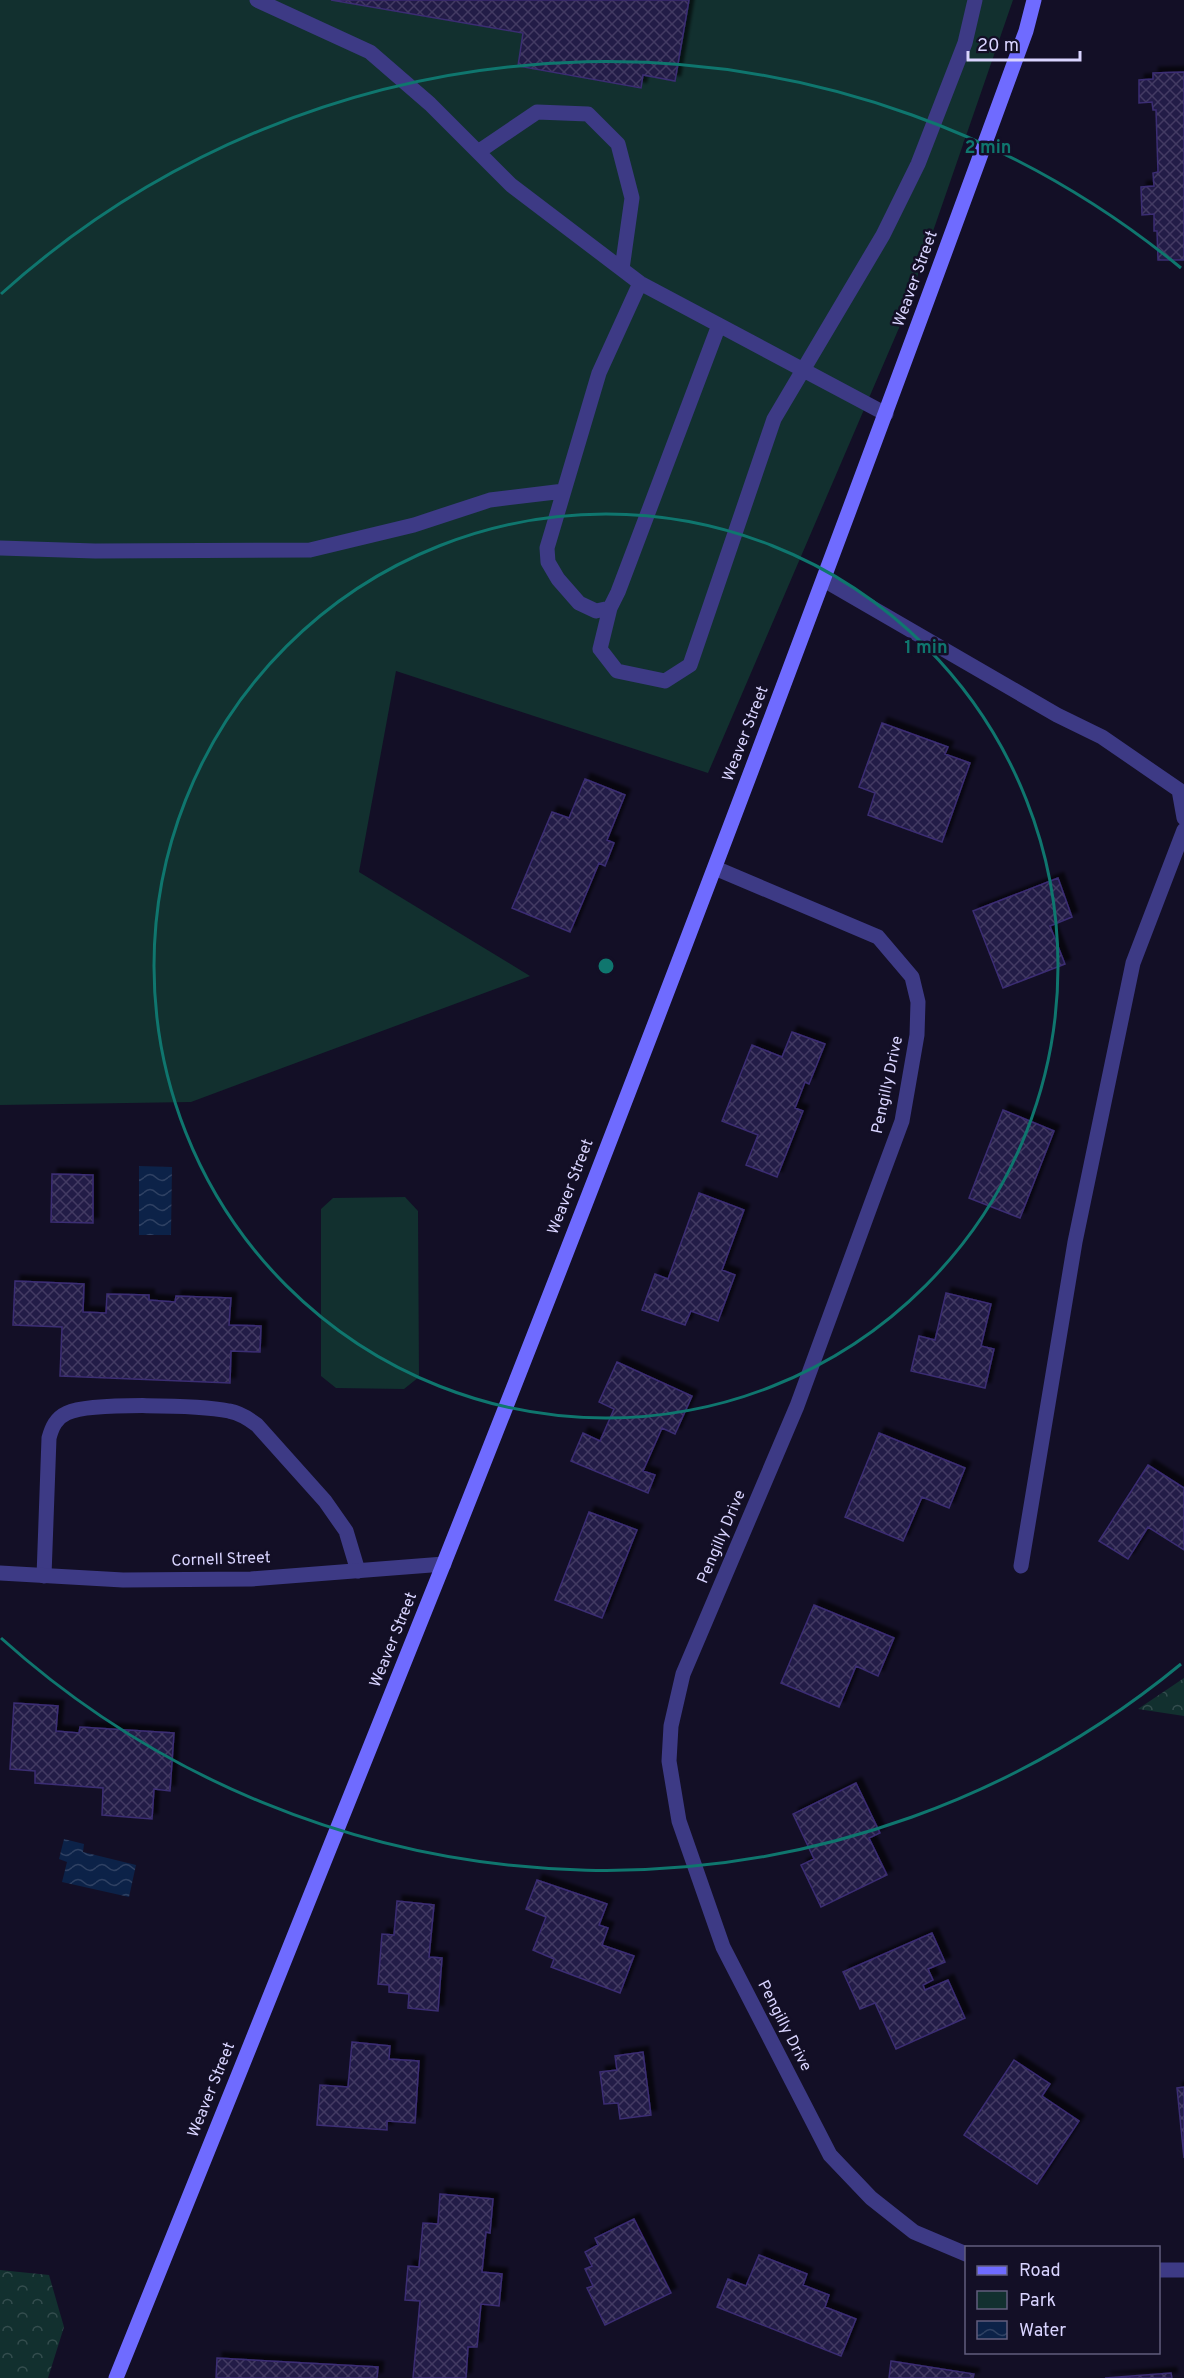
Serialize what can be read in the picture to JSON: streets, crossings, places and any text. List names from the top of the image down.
{
  "streets": {
    "main road": ["Weaver Street"],
    "street": ["Pengilly Drive", "Cornell Street"]
  },
  "crossings": [
    ["Weaver Street", "Pengilly Drive"],
    ["Weaver Street", "Cornell Street"]
  ],
  "legend": ["Road", "Park", "Water"],
  "scale_bar": "20 m",
  "rings": ["2 min", "1 min"]
}
